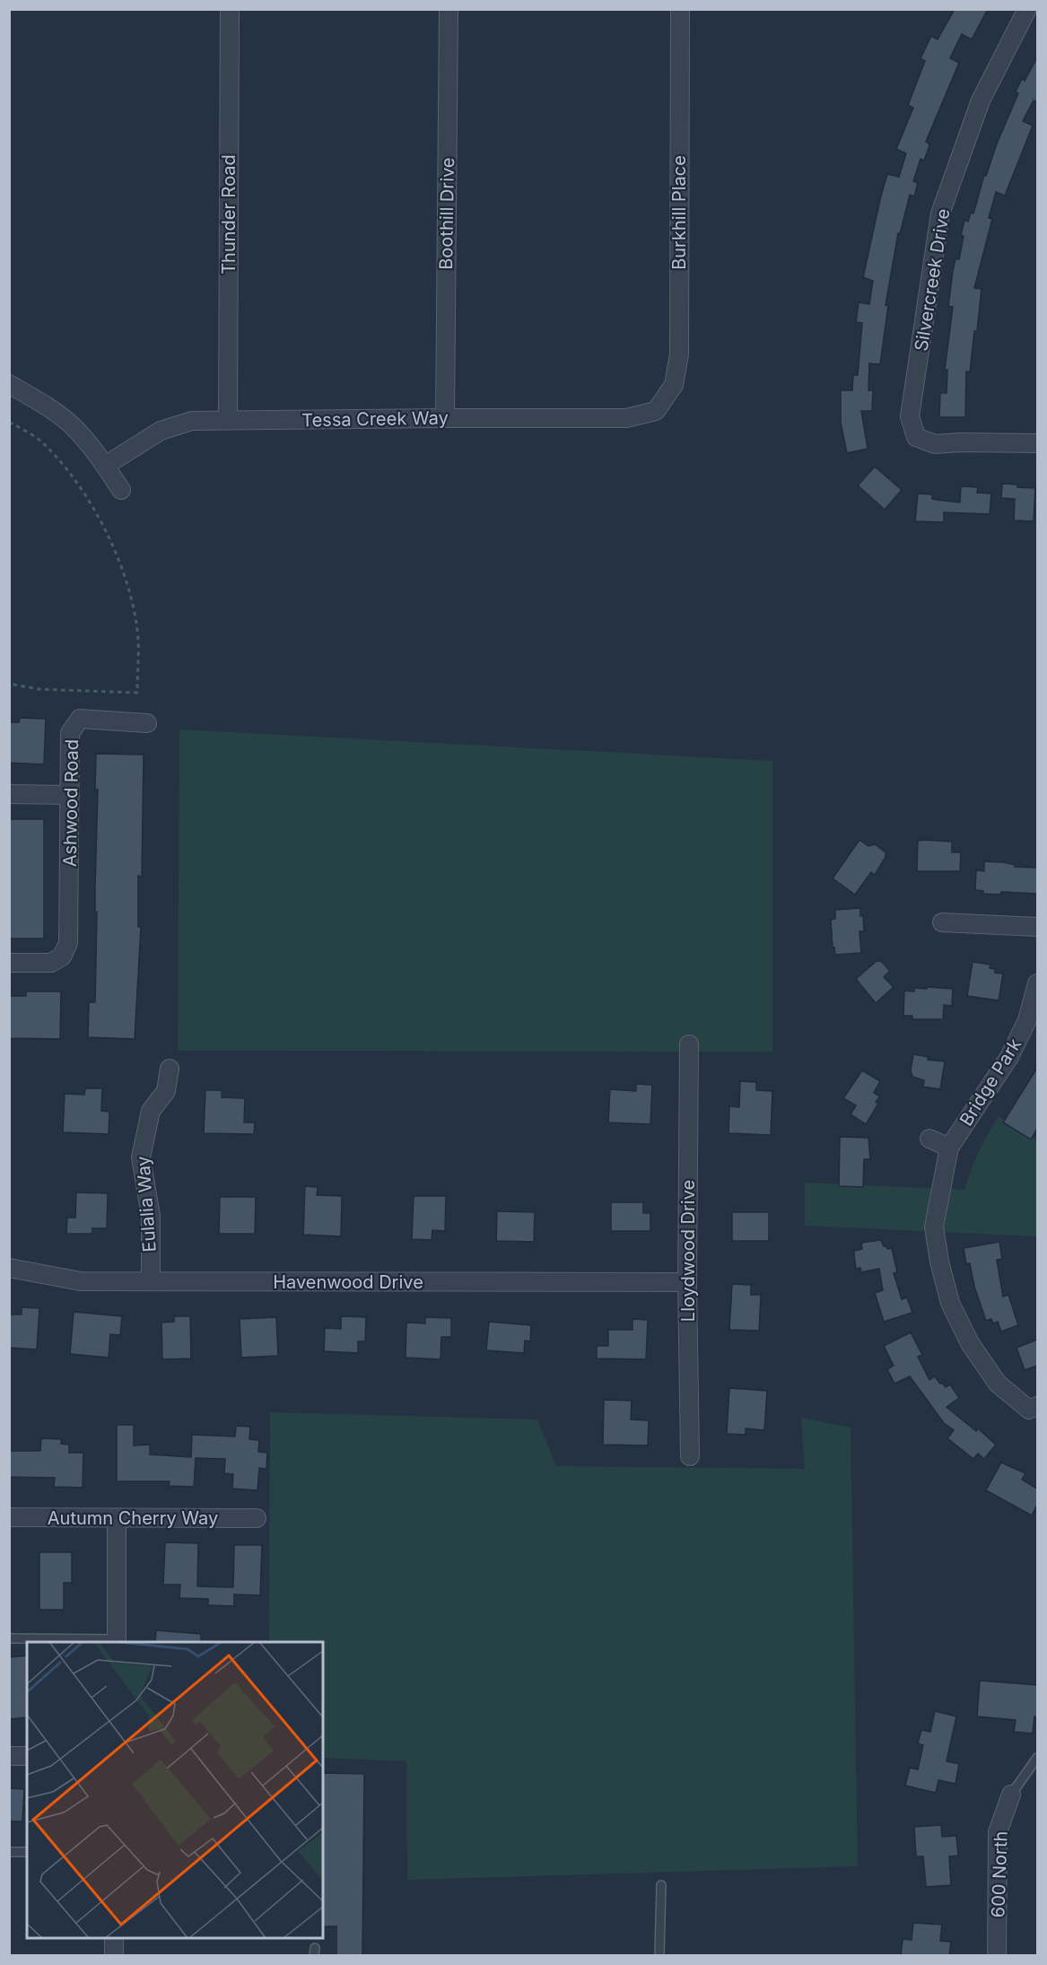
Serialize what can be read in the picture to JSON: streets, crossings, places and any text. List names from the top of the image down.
{
  "streets": {
    "street": [
      "Burkhill Place",
      "Boothill Drive",
      "Thunder Road",
      "Silvercreek Drive",
      "Tessa Creek Way",
      "Ashwood Road",
      "Bridge Park",
      "Eulalia Way",
      "Lloydwood Drive",
      "Havenwood Drive",
      "Autumn Cherry Way",
      "600 North"
    ]
  },
  "crossings": [
    ["Burkhill Place", "Tessa Creek Way"],
    ["Boothill Drive", "Tessa Creek Way"],
    ["Thunder Road", "Tessa Creek Way"],
    ["Eulalia Way", "Havenwood Drive"],
    ["Lloydwood Drive", "Havenwood Drive"]
  ]
}
